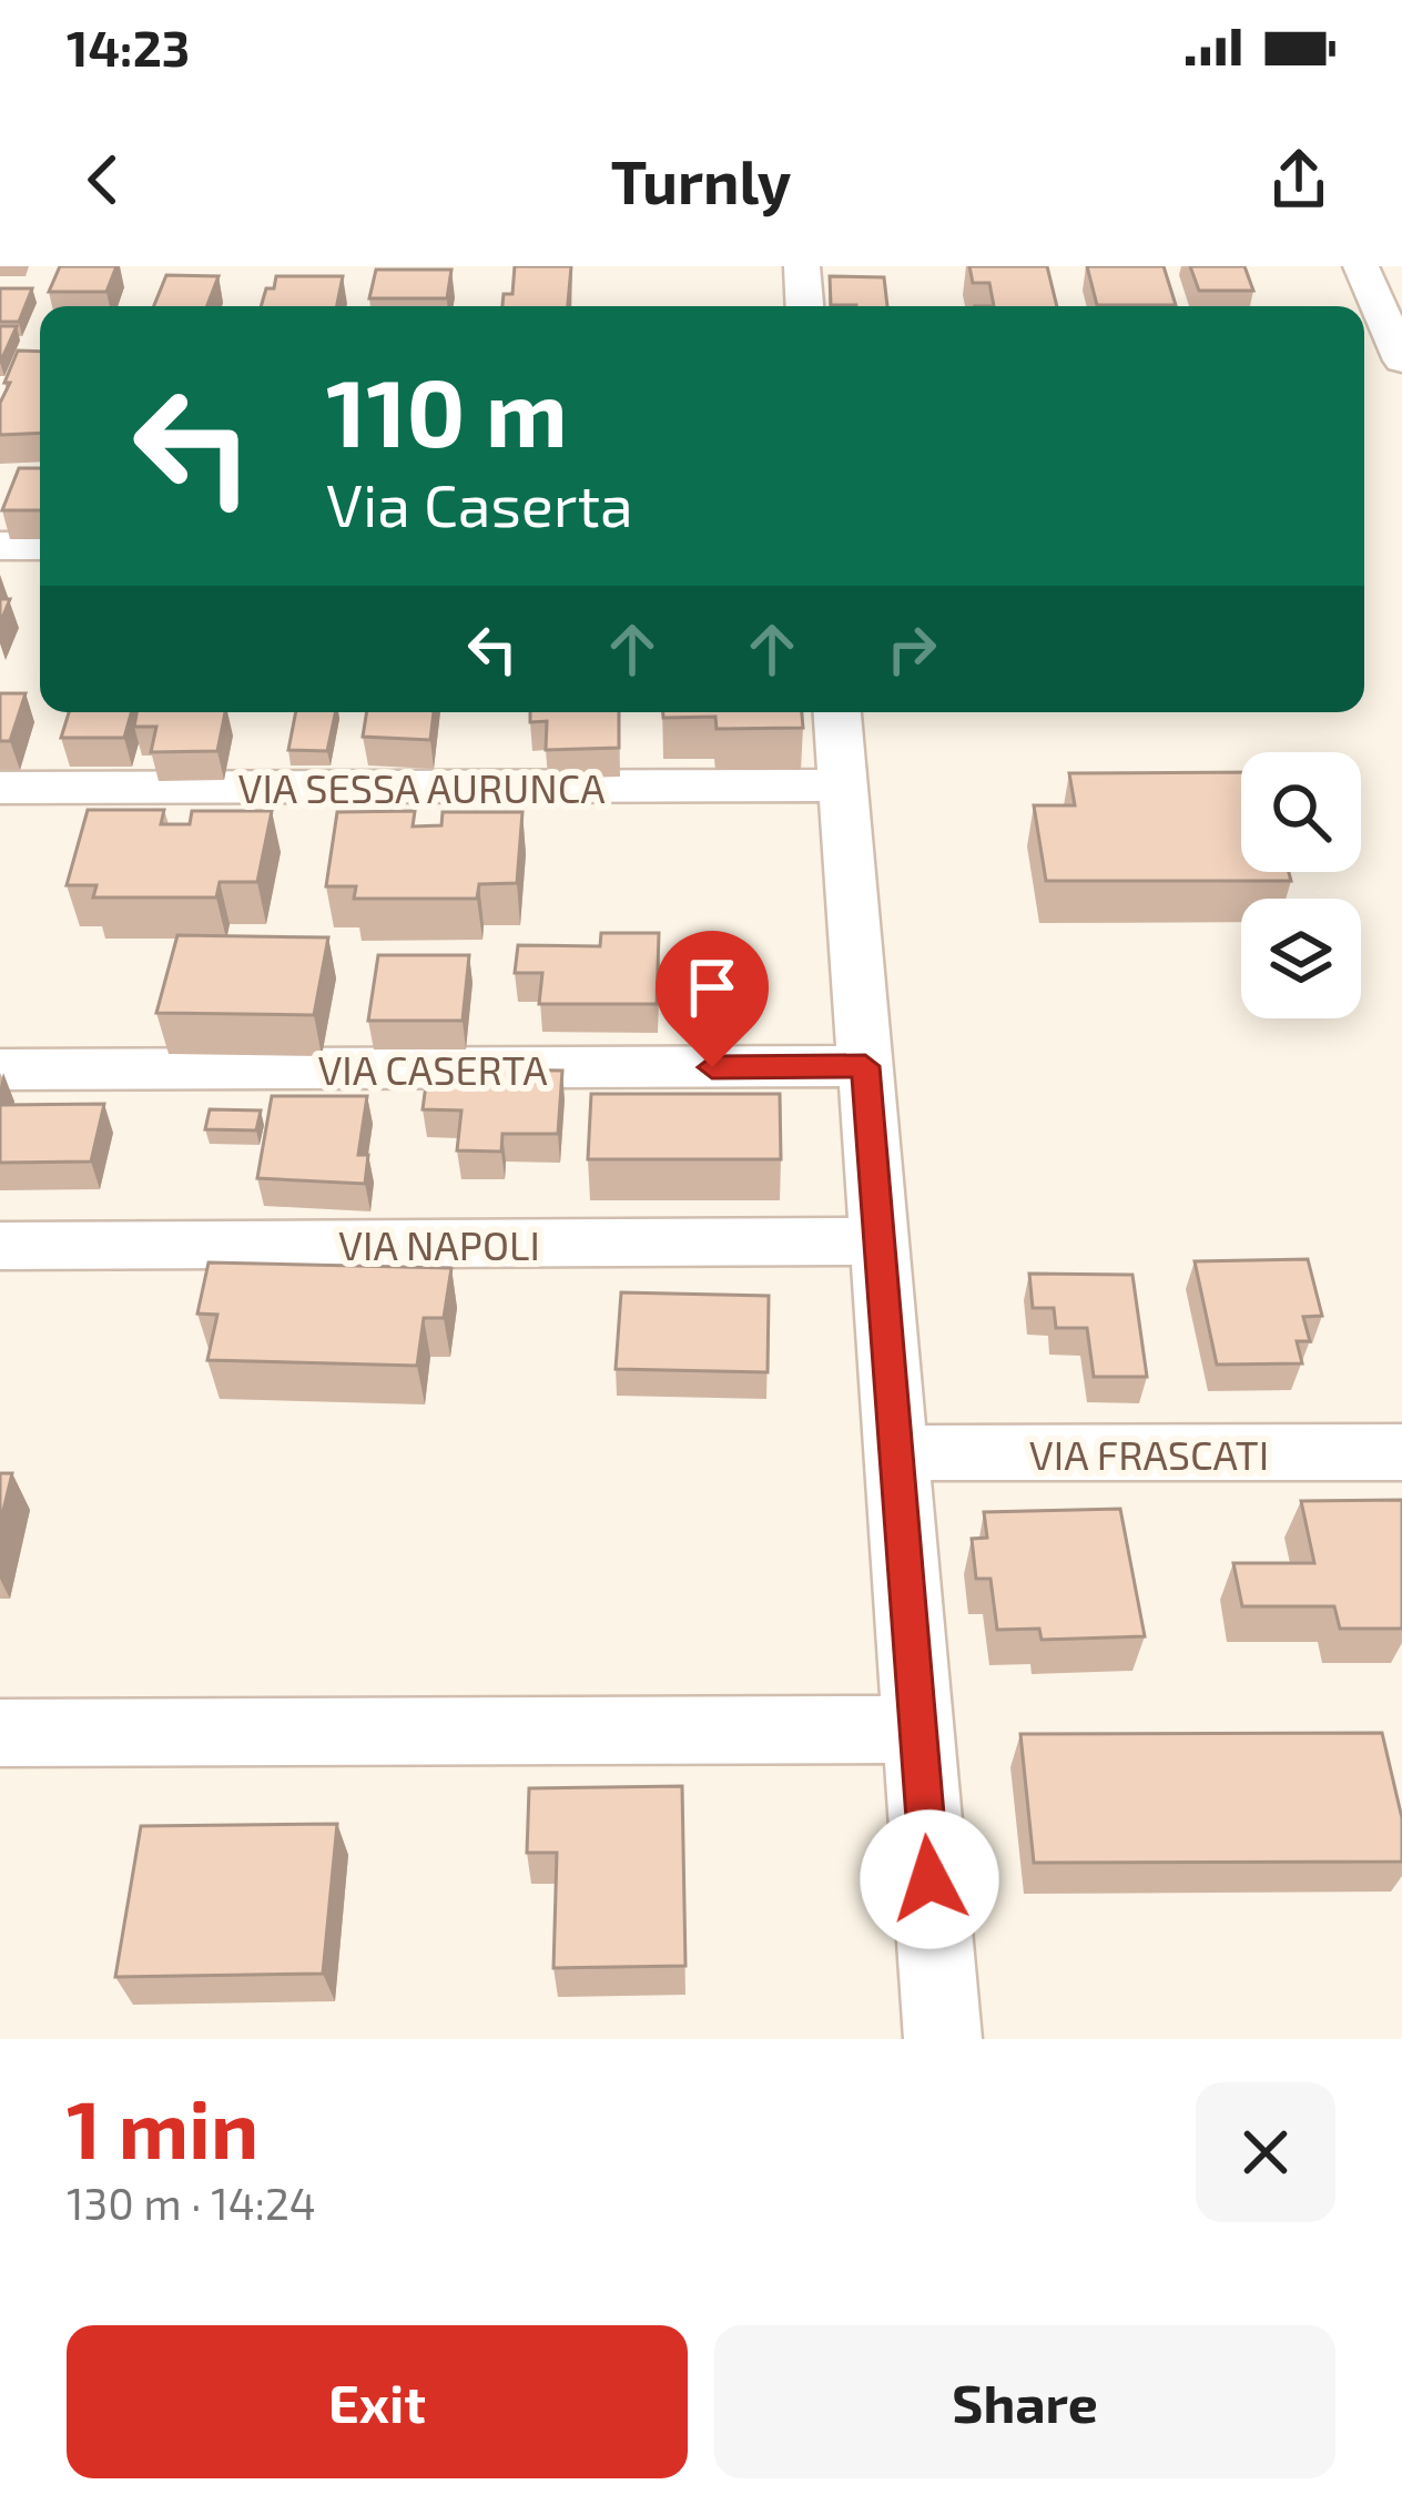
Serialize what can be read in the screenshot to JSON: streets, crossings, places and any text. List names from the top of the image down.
{
  "streets": {
    "street": [
      "VIA SESSA AURUNCA",
      "VIA CASERTA",
      "VIA NAPOLI",
      "VIA FRASCATI"
    ]
  },
  "page": {
    "status": "14:23",
    "header": "Turnly",
    "turn": ["110 m", "Via Caserta"],
    "heading": ["1 min", "130 m · 14:24"],
    "buttons": ["Exit", "Share"]
  }
}
